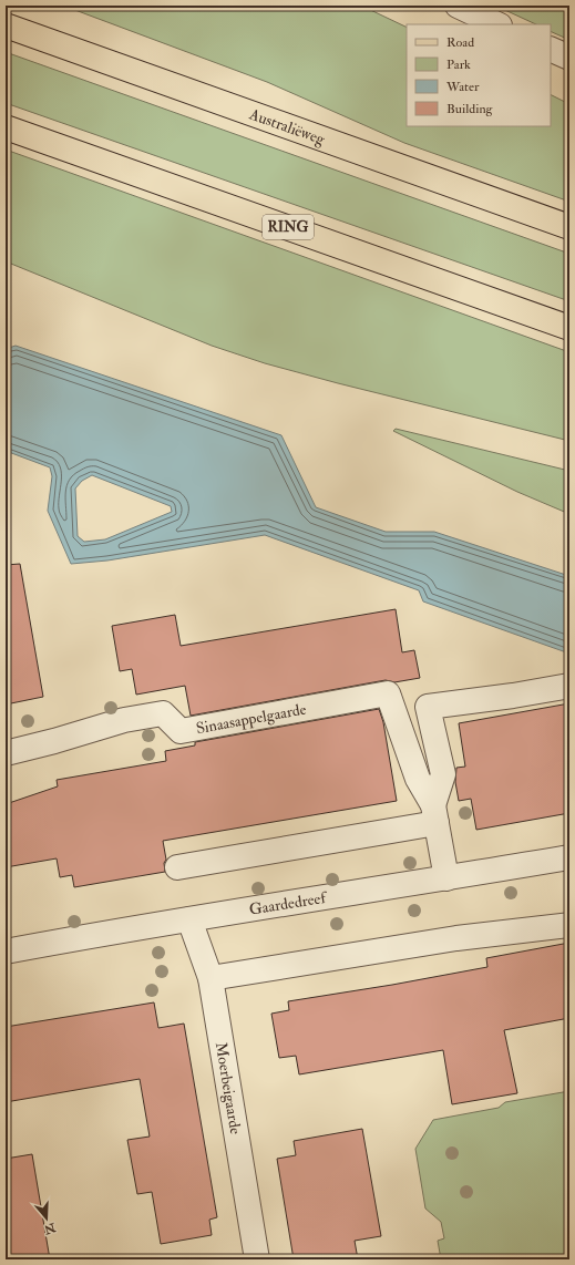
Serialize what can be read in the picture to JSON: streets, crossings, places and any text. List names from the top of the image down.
{
  "streets": {
    "main road": ["Australiëweg", "RING"],
    "street": ["Sinaasappelgaarde", "Gaardedreef", "Moerbeigaarde"]
  },
  "crossings": [
    ["Sinaasappelgaarde", "Gaardedreef"],
    ["Gaardedreef", "Moerbeigaarde"]
  ],
  "legend": [
    "Road",
    "Park",
    "Water",
    "Building"
  ],
  "north": "bottom"
}
